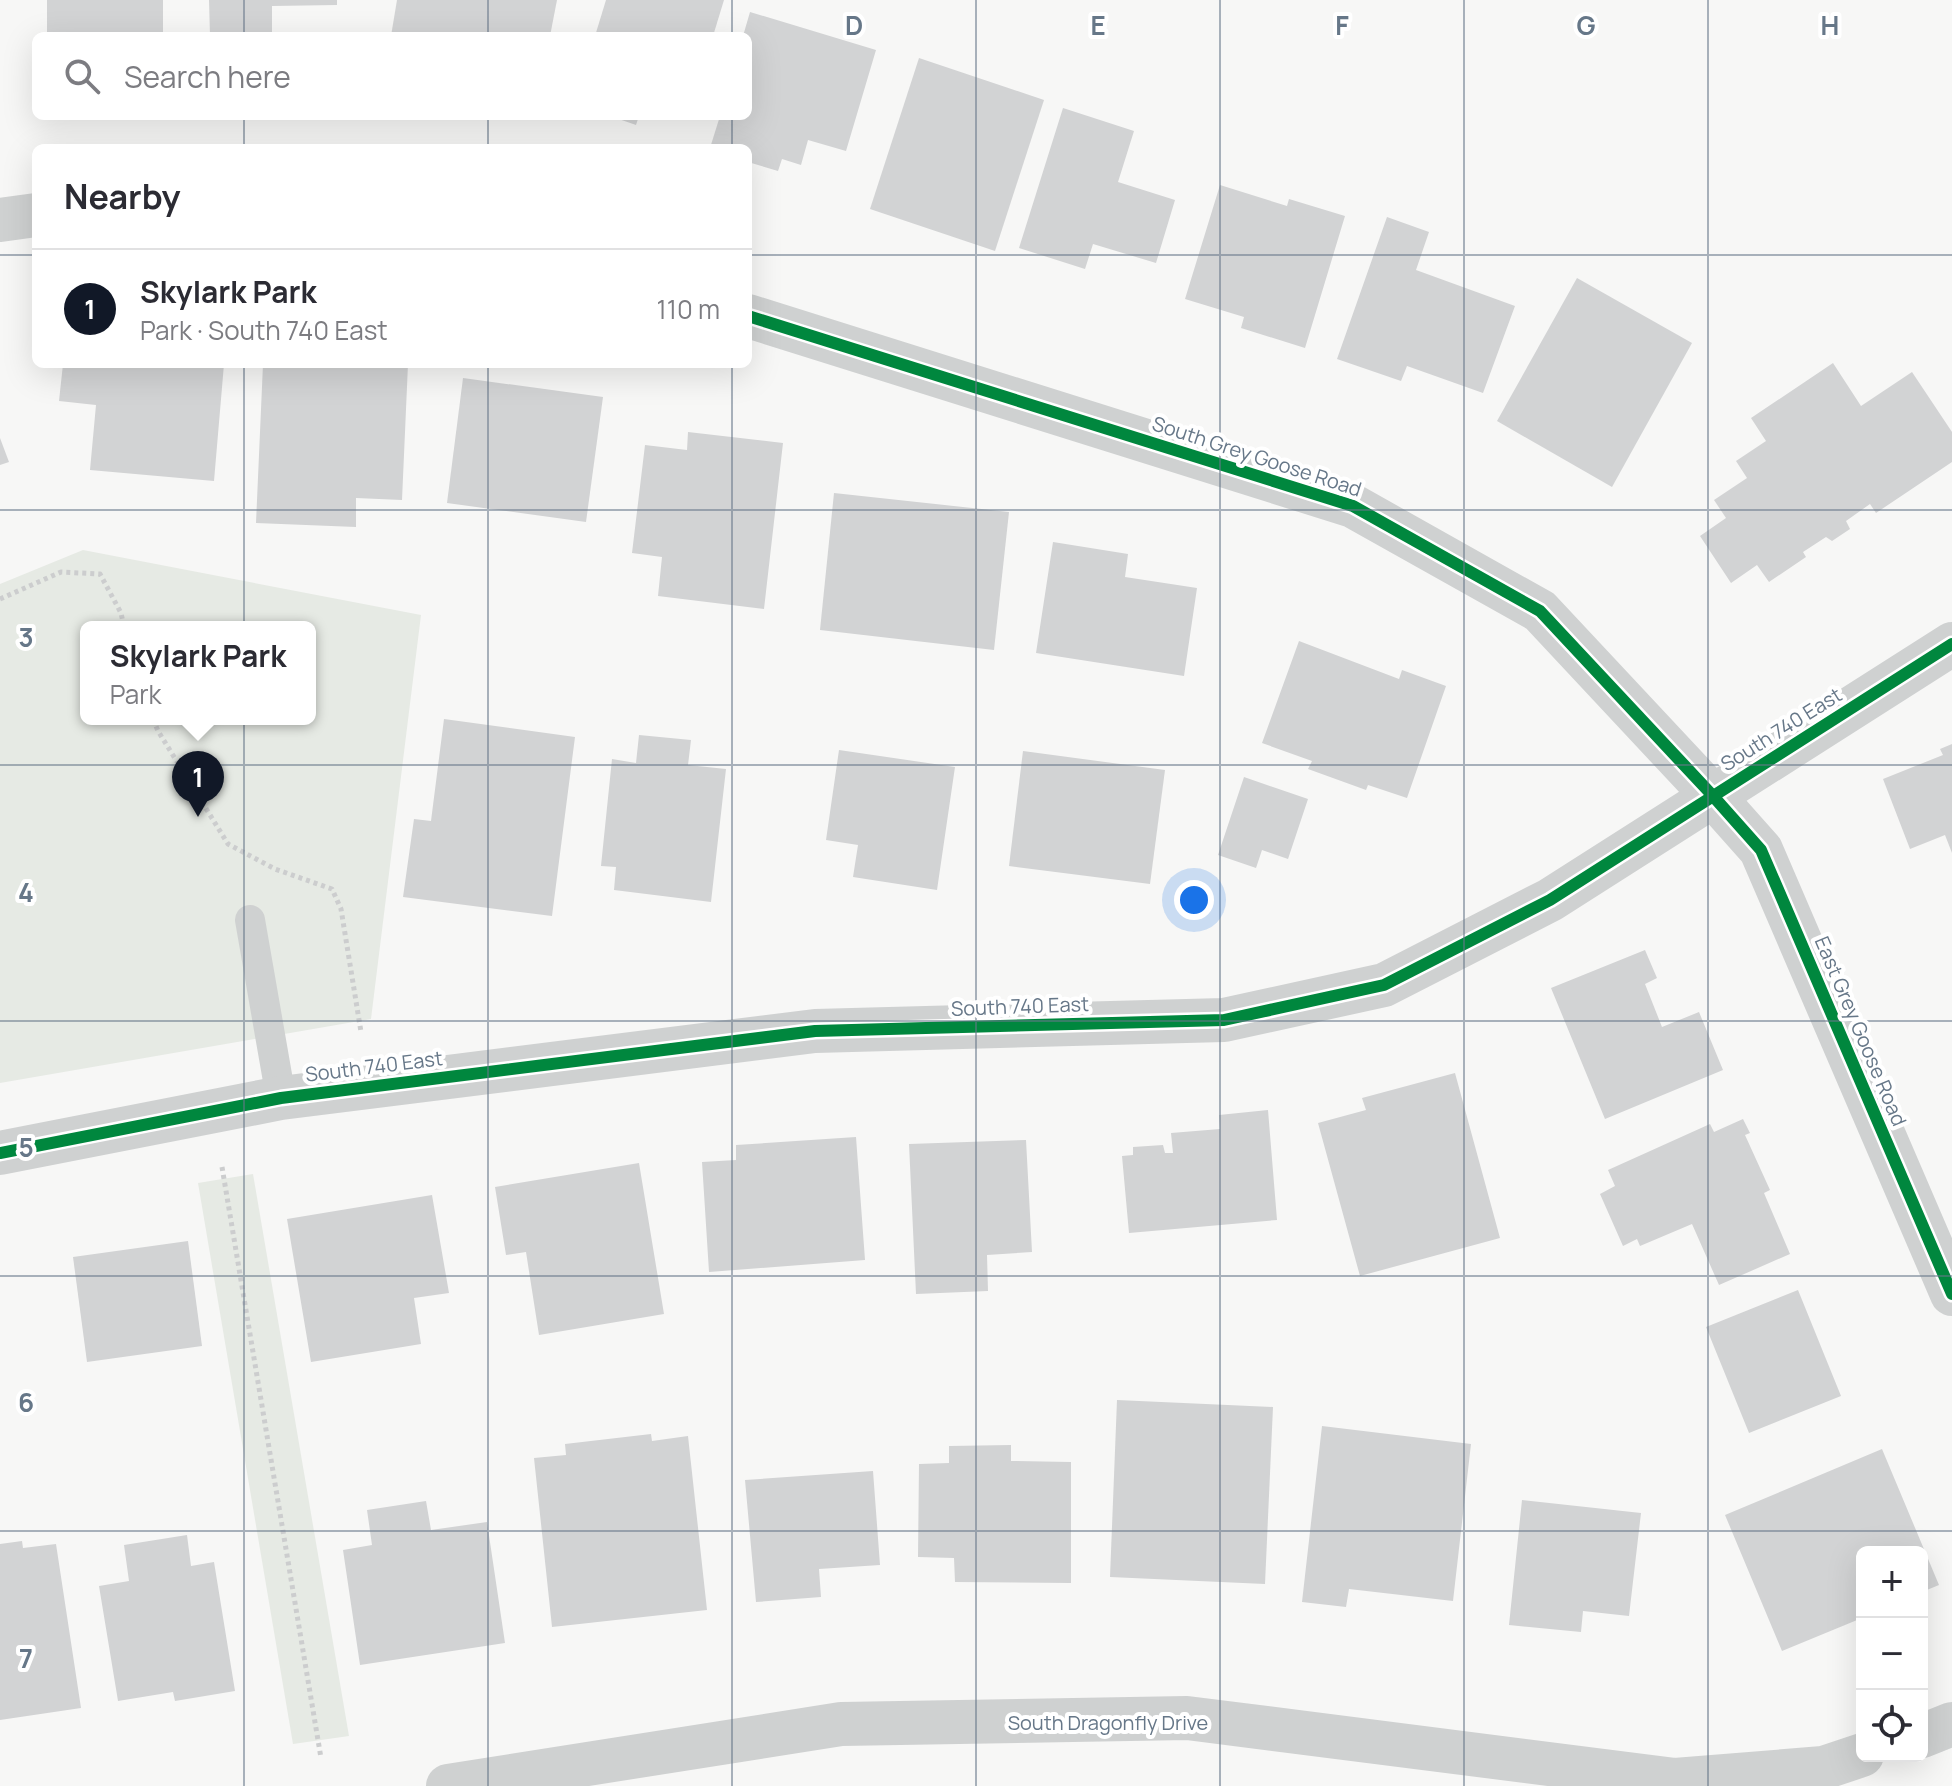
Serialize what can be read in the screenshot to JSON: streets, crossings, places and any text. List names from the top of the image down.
{
  "streets": {
    "street": [
      "South Grey Goose Road",
      "South 740 East",
      "East Grey Goose Road",
      "South Dragonfly Drive"
    ]
  },
  "crossings": [
    ["South Grey Goose Road", "South 740 East"],
    ["South Grey Goose Road", "East Grey Goose Road"],
    ["South 740 East", "East Grey Goose Road"]
  ],
  "page": {
    "search": "Search here",
    "heading": "Nearby",
    "list": [
      {
        "mark": "1",
        "name": "Skylark Park",
        "note": "Park · South 740 East",
        "value": "110 m"
      }
    ],
    "popup": ["Skylark Park", "Park"],
    "pins": "1",
    "map_buttons": ["+", "−"]
  },
  "grid": {
    "columns": [
      "D",
      "E",
      "F",
      "G",
      "H"
    ],
    "rows": [
      "3",
      "4",
      "5",
      "6",
      "7"
    ]
  }
}
